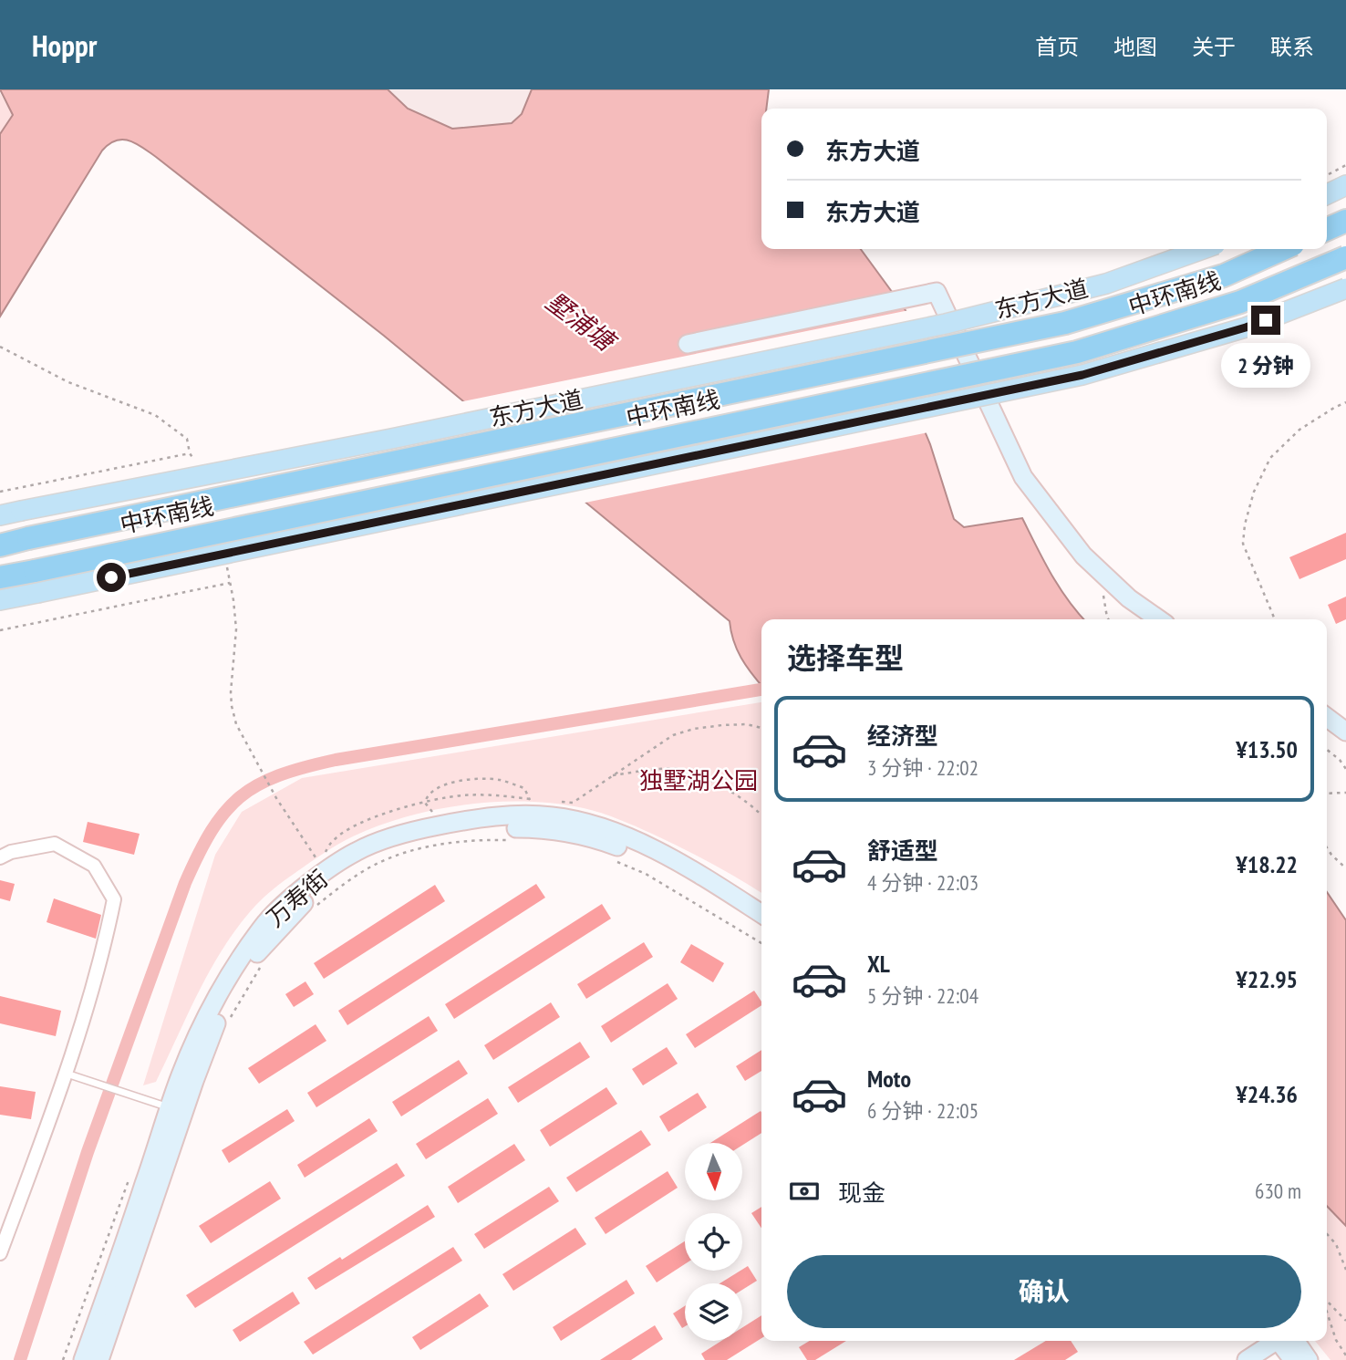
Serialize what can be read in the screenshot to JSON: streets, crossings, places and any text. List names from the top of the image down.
{
  "streets": {
    "highway": ["中环南线"],
    "main road": ["东方大道"],
    "street": ["万寿街"]
  },
  "water": ["墅浦塘"],
  "parks": ["独墅湖公园"],
  "north": "bottom",
  "page": {
    "header": "Hoppr",
    "nav": [
      "首页",
      "地图",
      "关于",
      "联系"
    ],
    "banner": ["东方大道", "东方大道"],
    "bubble": "2 分钟",
    "heading": "选择车型",
    "list": [
      {
        "name": "经济型",
        "note": "3 分钟 · 22:02",
        "value": "¥13.50"
      },
      {
        "name": "舒适型",
        "note": "4 分钟 · 22:03",
        "value": "¥18.22"
      },
      {
        "name": "XL",
        "note": "5 分钟 · 22:04",
        "value": "¥22.95"
      },
      {
        "name": "Moto",
        "note": "6 分钟 · 22:05",
        "value": "¥24.36"
      }
    ],
    "pay": ["现金", "630 m"],
    "buttons": "确认"
  }
}
